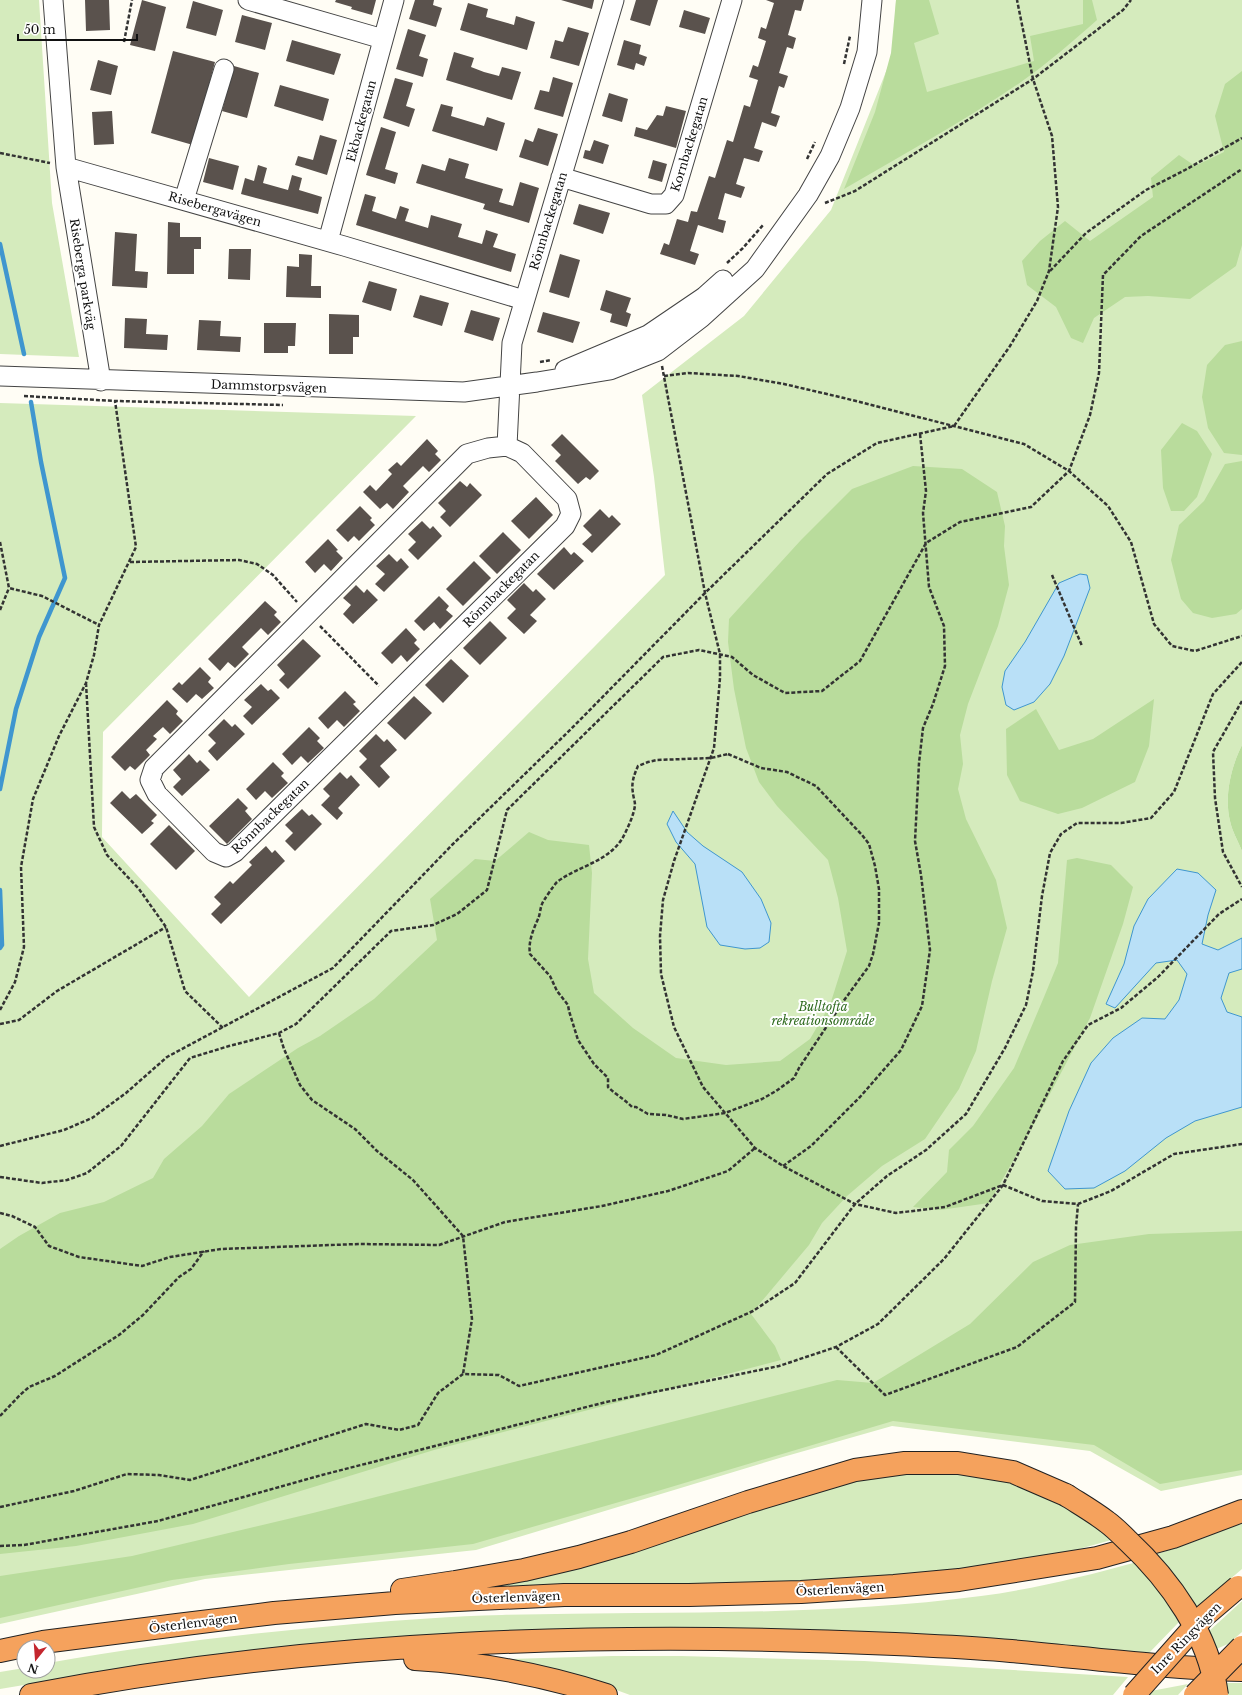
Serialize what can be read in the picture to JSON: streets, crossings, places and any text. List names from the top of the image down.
{
  "streets": {
    "highway": ["Österlenvägen", "Inre Ringvägen"],
    "street": [
      "Ekbackegatan",
      "Kornbackegatan",
      "Risebergavägen",
      "Rönnbackegatan",
      "Riseberga parkväg",
      "Dammstorpsvägen"
    ]
  },
  "crossings": [
    ["Ekbackegatan", "Risebergavägen"],
    ["Kornbackegatan", "Rönnbackegatan"],
    ["Risebergavägen", "Rönnbackegatan"],
    ["Risebergavägen", "Riseberga parkväg"],
    ["Rönnbackegatan", "Dammstorpsvägen"],
    ["Riseberga parkväg", "Dammstorpsvägen"]
  ],
  "parks": ["Bulltofta rekreationsområde"],
  "scale_bar": "50 m",
  "north": "bottom"
}
